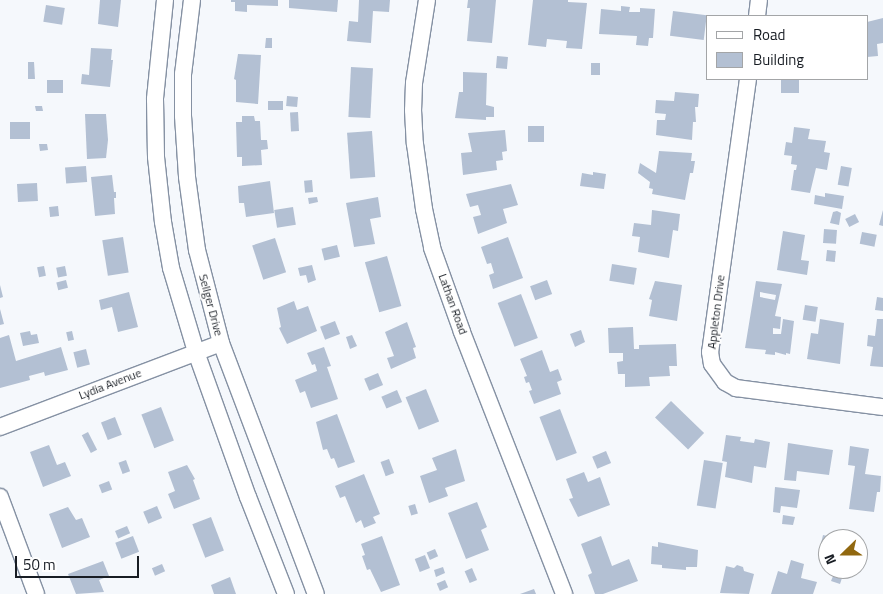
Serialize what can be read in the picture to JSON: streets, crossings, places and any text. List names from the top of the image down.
{
  "streets": {
    "street": [
      "Lathan Road",
      "Sellger Drive",
      "Appleton Drive",
      "Lydia Avenue"
    ]
  },
  "crossings": [
    ["Sellger Drive", "Lydia Avenue"]
  ],
  "legend": ["Road", "Building"],
  "scale_bar": "50 m",
  "north": "left"
}
